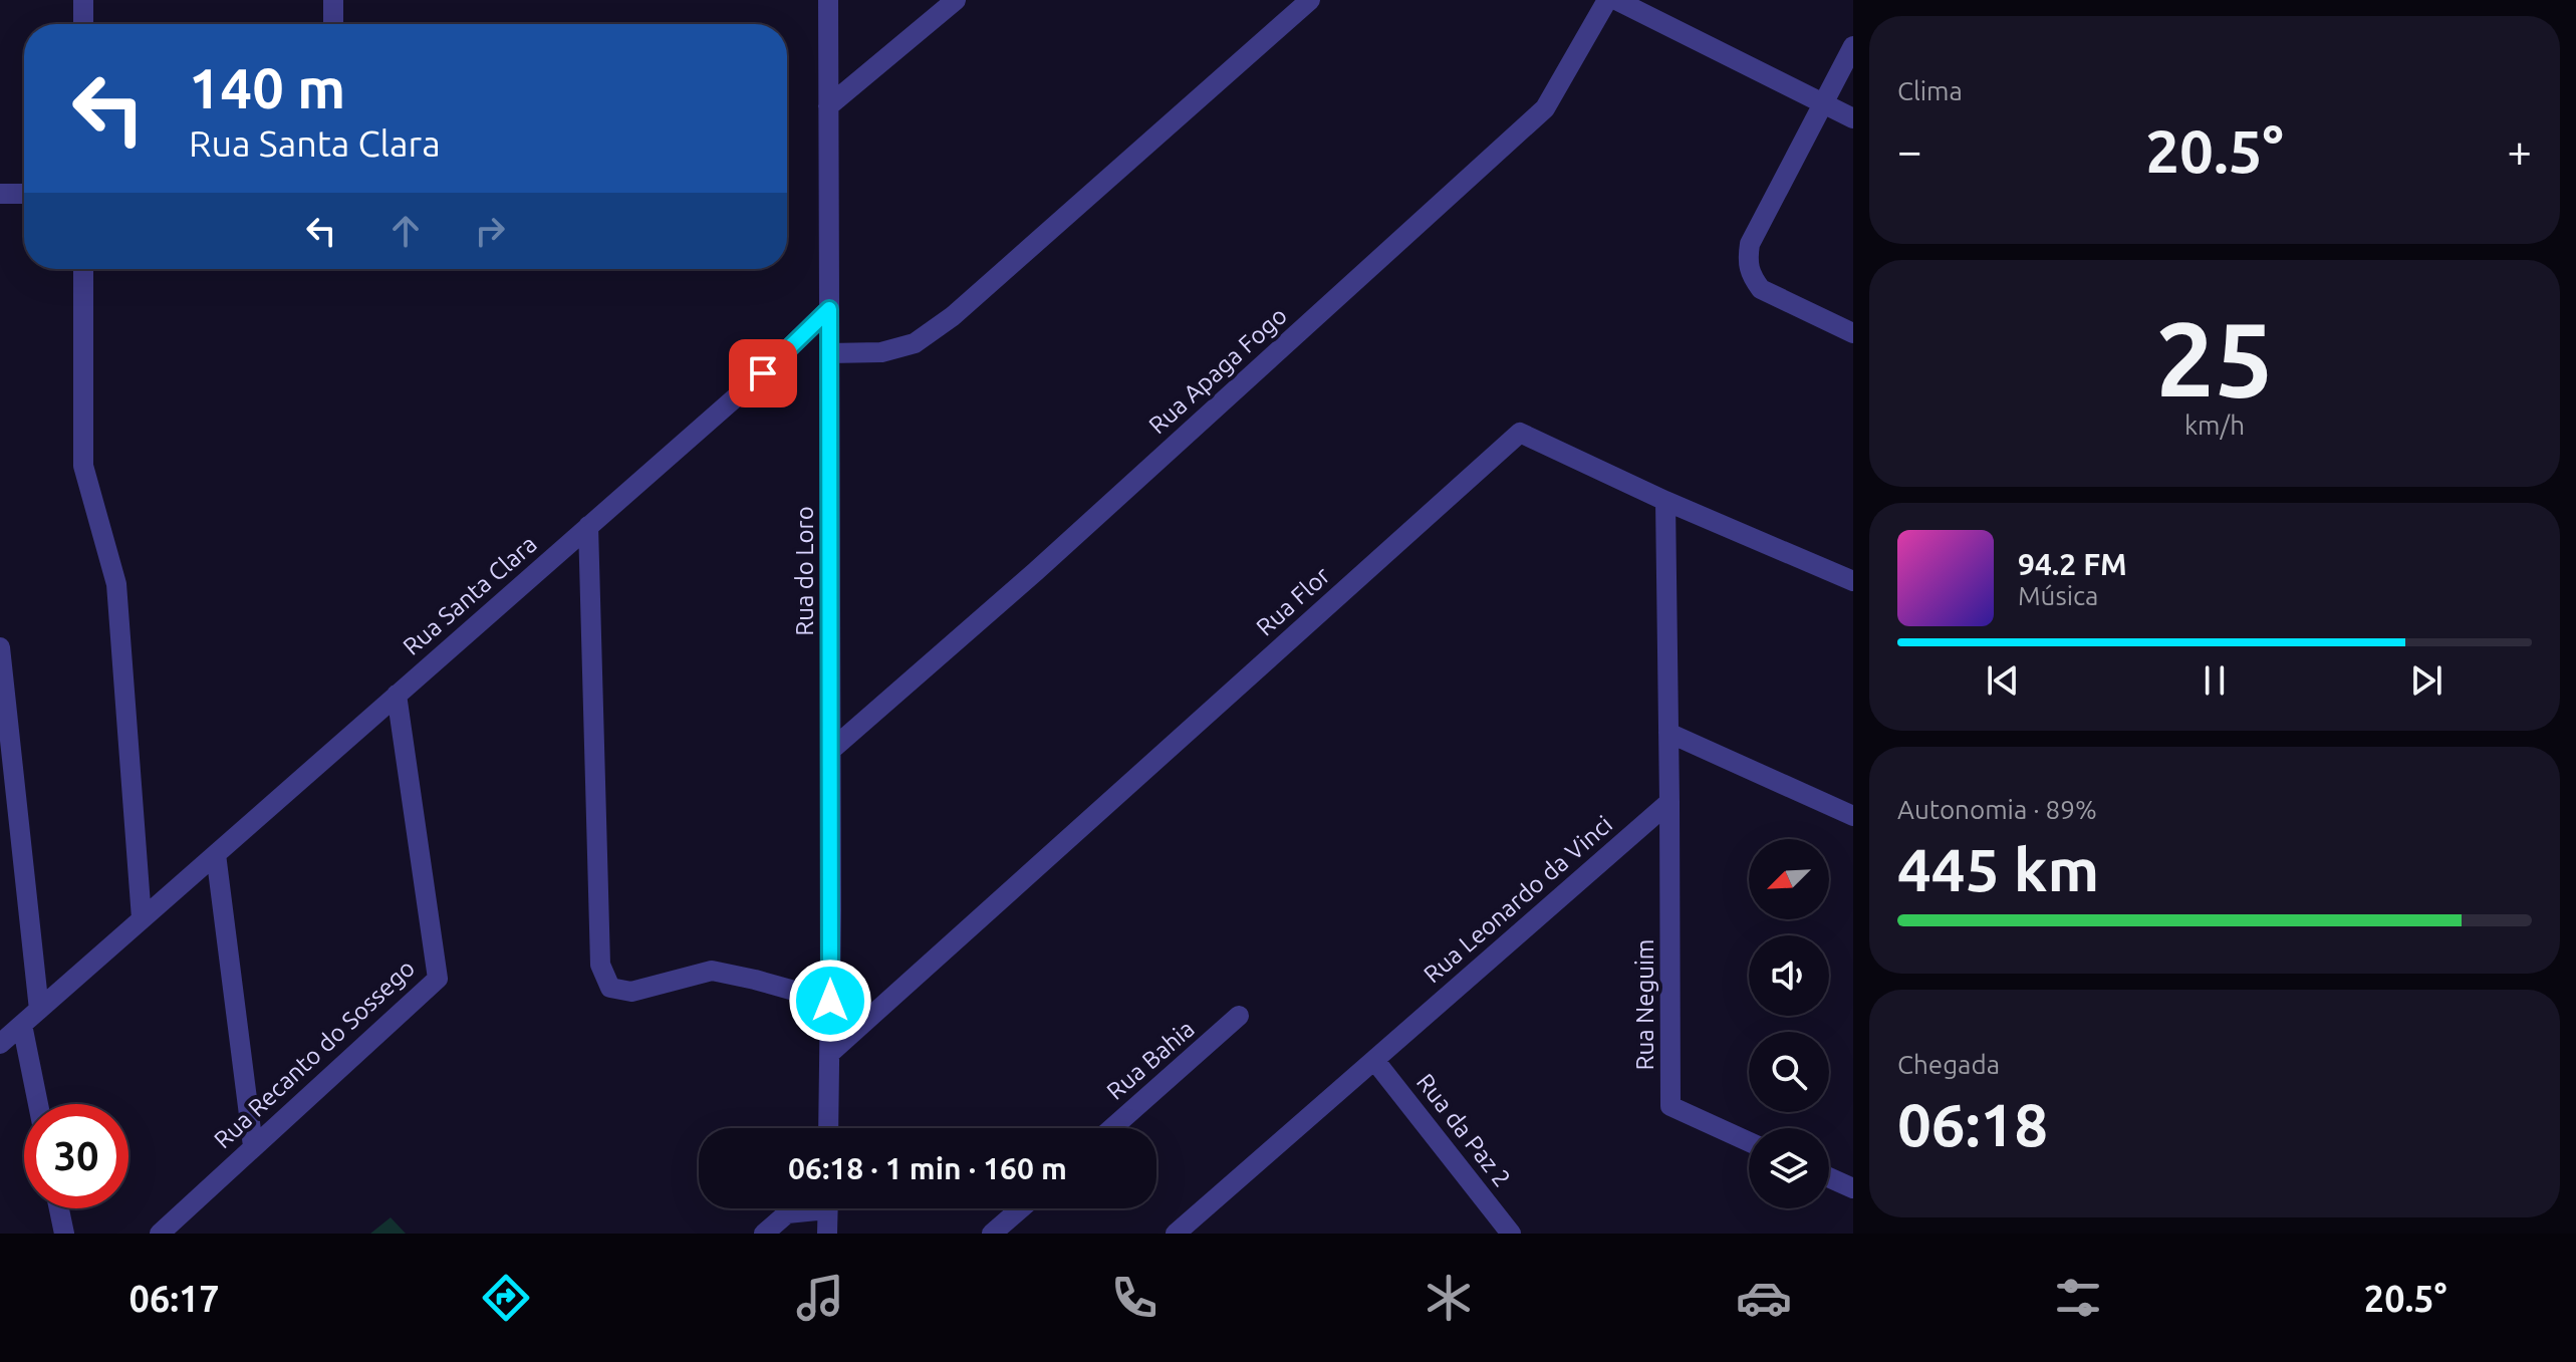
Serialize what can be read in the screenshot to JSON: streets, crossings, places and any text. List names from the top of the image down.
{
  "streets": {
    "street": [
      "Rua Apaga Fogo",
      "Rua do Loro",
      "Rua Santa Clara",
      "Rua Flor",
      "Rua Leonardo da Vinci",
      "Rua Neguim",
      "Rua Recanto do Sossego",
      "Rua Bahia",
      "Rua da Paz 2"
    ]
  },
  "crossings": [
    ["Rua Apaga Fogo", "Rua do Loro"],
    ["Rua do Loro", "Rua Santa Clara"],
    ["Rua do Loro", "Rua Flor"],
    ["Rua Santa Clara", "Rua Recanto do Sossego"],
    ["Rua Leonardo da Vinci", "Rua Neguim"],
    ["Rua Leonardo da Vinci", "Rua da Paz 2"]
  ],
  "north": "bottom left",
  "page": {
    "tile": [
      "Clima",
      ["25", "km/h"],
      ["Autonomia · 89%", "445 km"],
      ["Chegada", "06:18"]
    ],
    "turn": ["140 m", "Rua Santa Clara"],
    "heat": ["−", "20.5°", "+"],
    "song": ["94.2 FM", "Música"],
    "limit": "30",
    "trip": "06:18 · 1 min · 160 m",
    "tabs": ["06:17", "20.5°"]
  }
}
